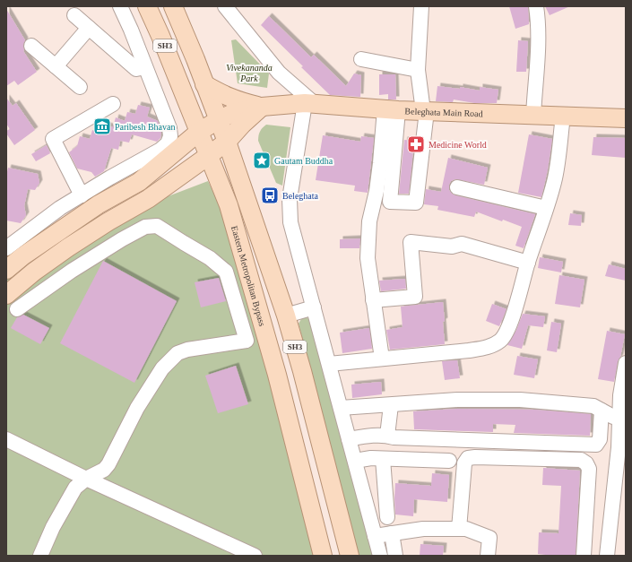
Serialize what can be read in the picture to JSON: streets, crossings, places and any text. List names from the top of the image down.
{
  "streets": {
    "main road": ["SH3", "Beleghata Main Road", "Eastern Metropolitan Bypass"]
  },
  "parks": ["Vivekananda Park"],
  "places": {
    "museum": ["Paribesh Bhavan"],
    "pharmacy": ["Medicine World"],
    "place": ["Gautam Buddha"],
    "bus stop": ["Beleghata"]
  }
}
